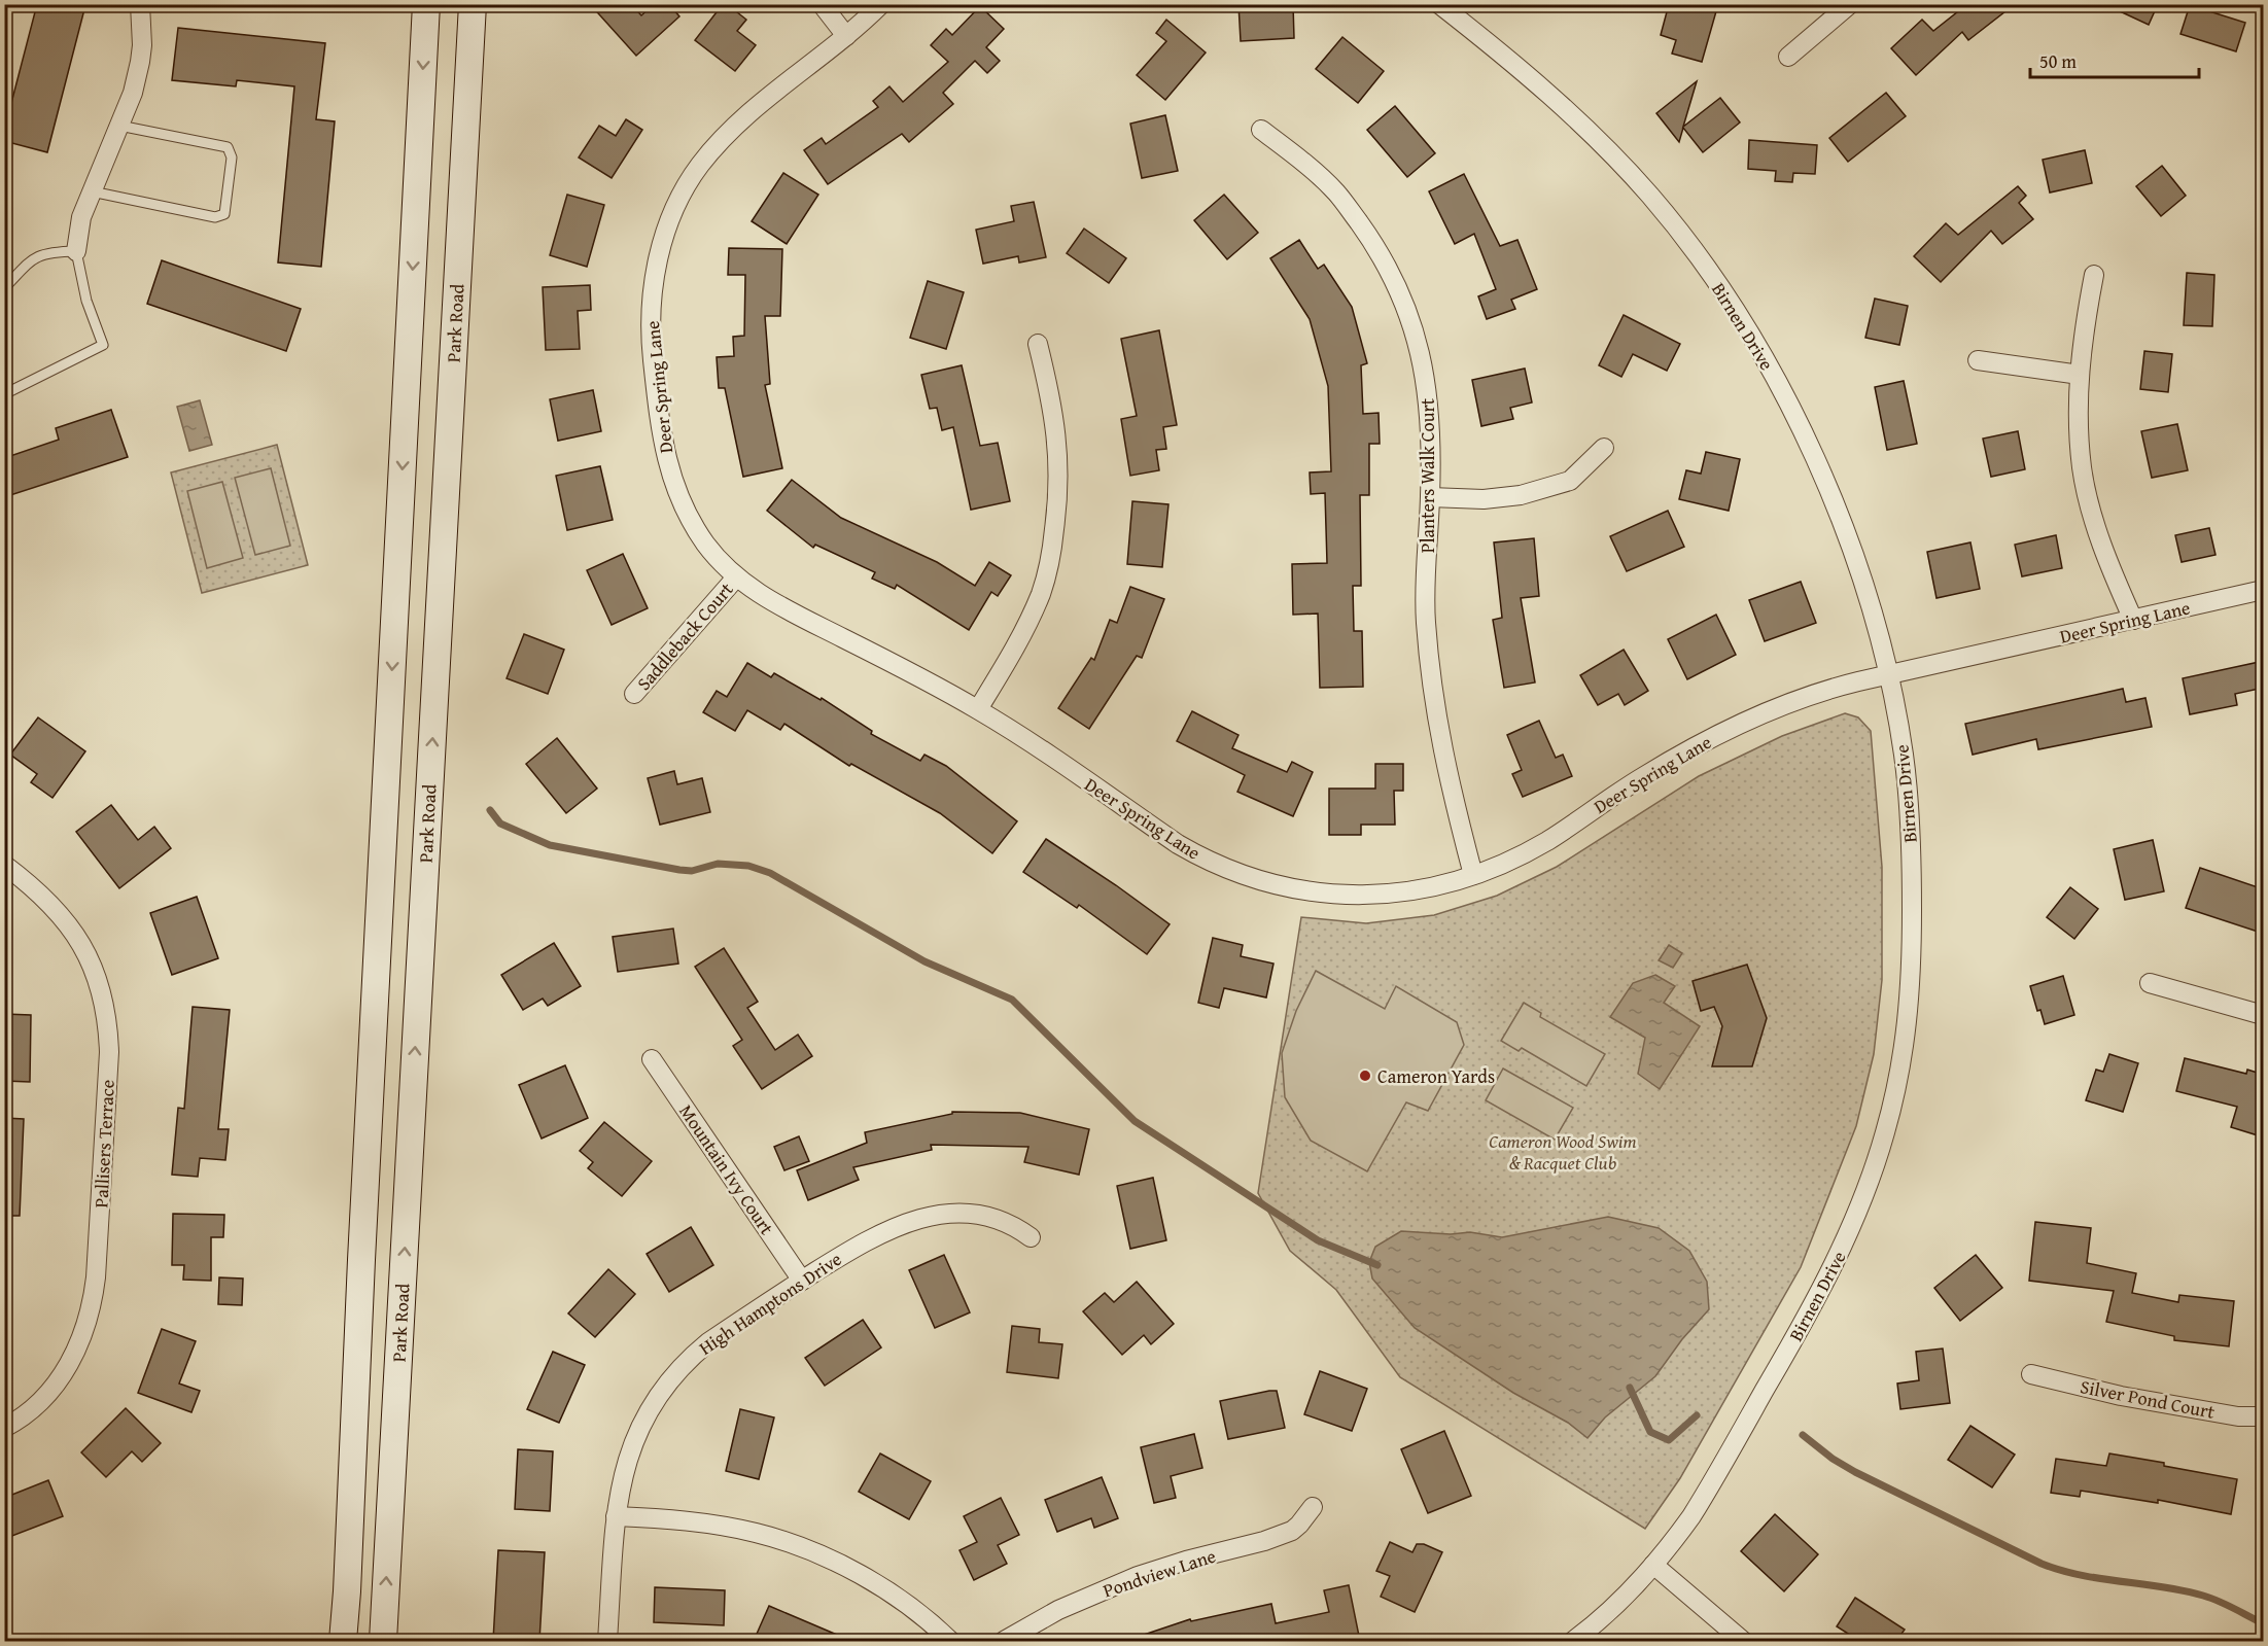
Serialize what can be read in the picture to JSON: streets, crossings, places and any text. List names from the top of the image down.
{
  "streets": {
    "main road": ["Park Road"],
    "street": [
      "Birnen Drive",
      "Deer Spring Lane",
      "Planters Walk Court",
      "Saddleback Court",
      "Pallisers Terrace",
      "Mountain Ivy Court",
      "High Hamptons Drive",
      "Silver Pond Court",
      "Pondview Lane"
    ]
  },
  "crossings": [
    ["Birnen Drive", "Deer Spring Lane"],
    ["Deer Spring Lane", "Planters Walk Court"],
    ["Deer Spring Lane", "Saddleback Court"],
    ["Mountain Ivy Court", "High Hamptons Drive"]
  ],
  "parks": ["Cameron Wood Swim & Racquet Club"],
  "places": ["Cameron Yards"],
  "scale_bar": "50 m"
}
